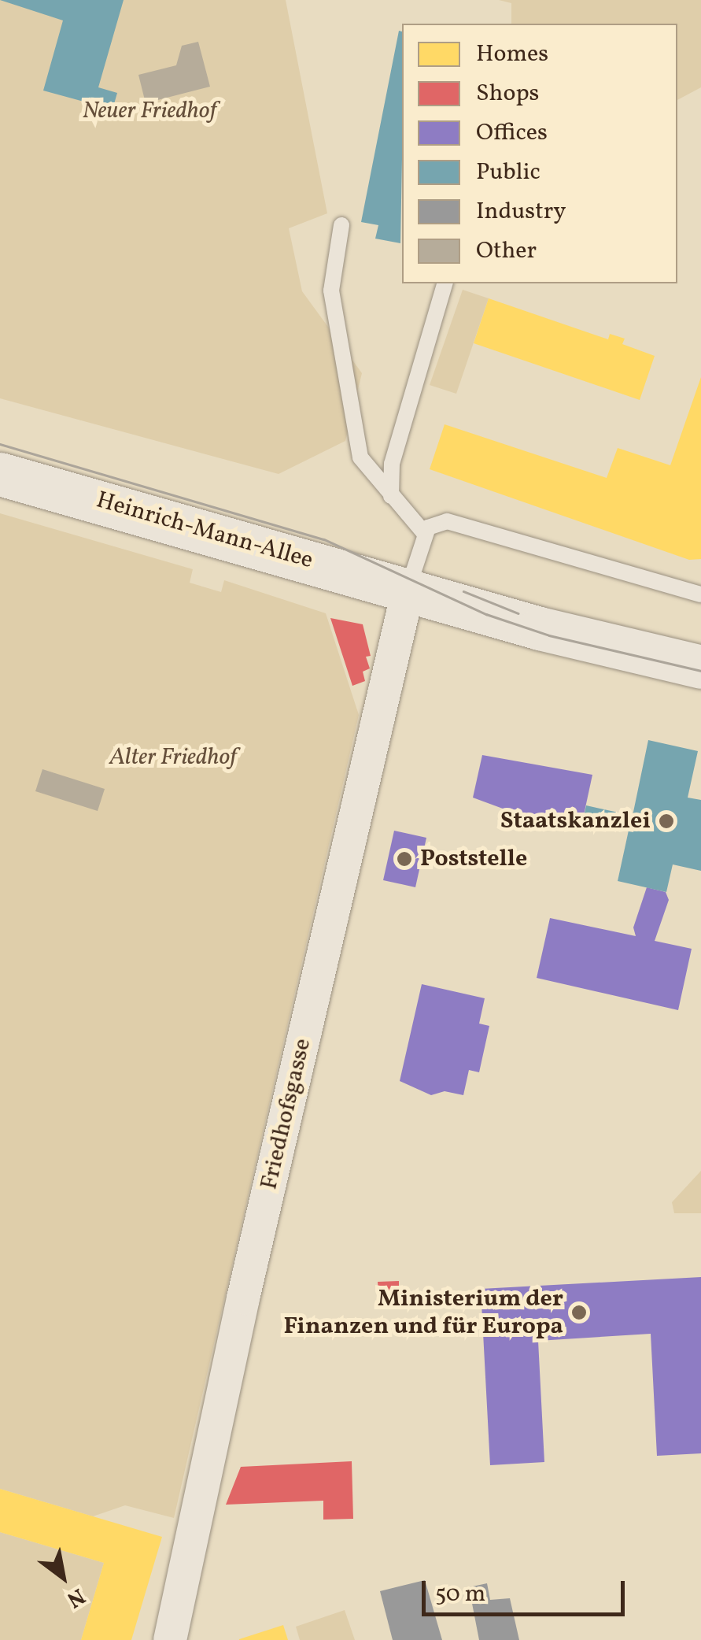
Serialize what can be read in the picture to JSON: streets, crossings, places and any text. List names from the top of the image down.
{
  "streets": {
    "main road": ["Heinrich-Mann-Allee"],
    "street": ["Friedhofsgasse"]
  },
  "crossings": [
    ["Heinrich-Mann-Allee", "Friedhofsgasse"]
  ],
  "parks": ["Neuer Friedhof", "Alter Friedhof"],
  "places": ["Staatskanzlei", "Poststelle", "Ministerium der Finanzen und für Europa"],
  "legend": [
    "Homes",
    "Shops",
    "Offices",
    "Public",
    "Industry",
    "Other"
  ],
  "scale_bar": "50 m",
  "north": "bottom right"
}
